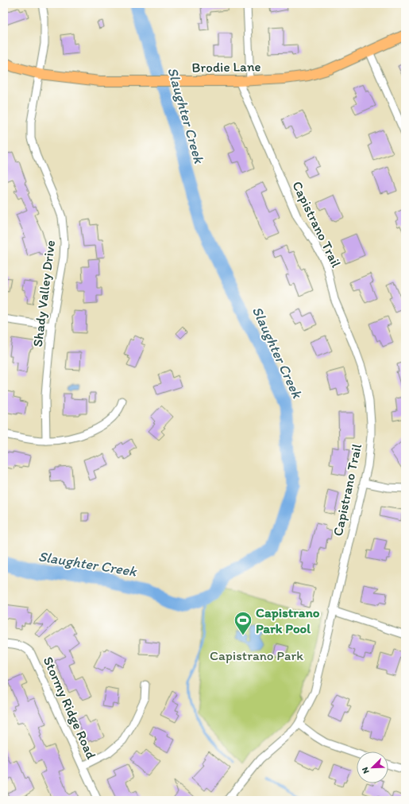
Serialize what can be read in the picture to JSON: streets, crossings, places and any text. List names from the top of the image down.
{
  "streets": {
    "main road": ["Brodie Lane"],
    "street": ["Capistrano Trail", "Shady Valley Drive", "Stormy Ridge Road"]
  },
  "crossings": [
    ["Brodie Lane", "Capistrano Trail"],
    ["Brodie Lane", "Shady Valley Drive"]
  ],
  "water": ["Slaughter Creek"],
  "parks": ["Capistrano Park"],
  "places": {
    "sports": ["Capistrano Park Pool"]
  },
  "north": "bottom left"
}
